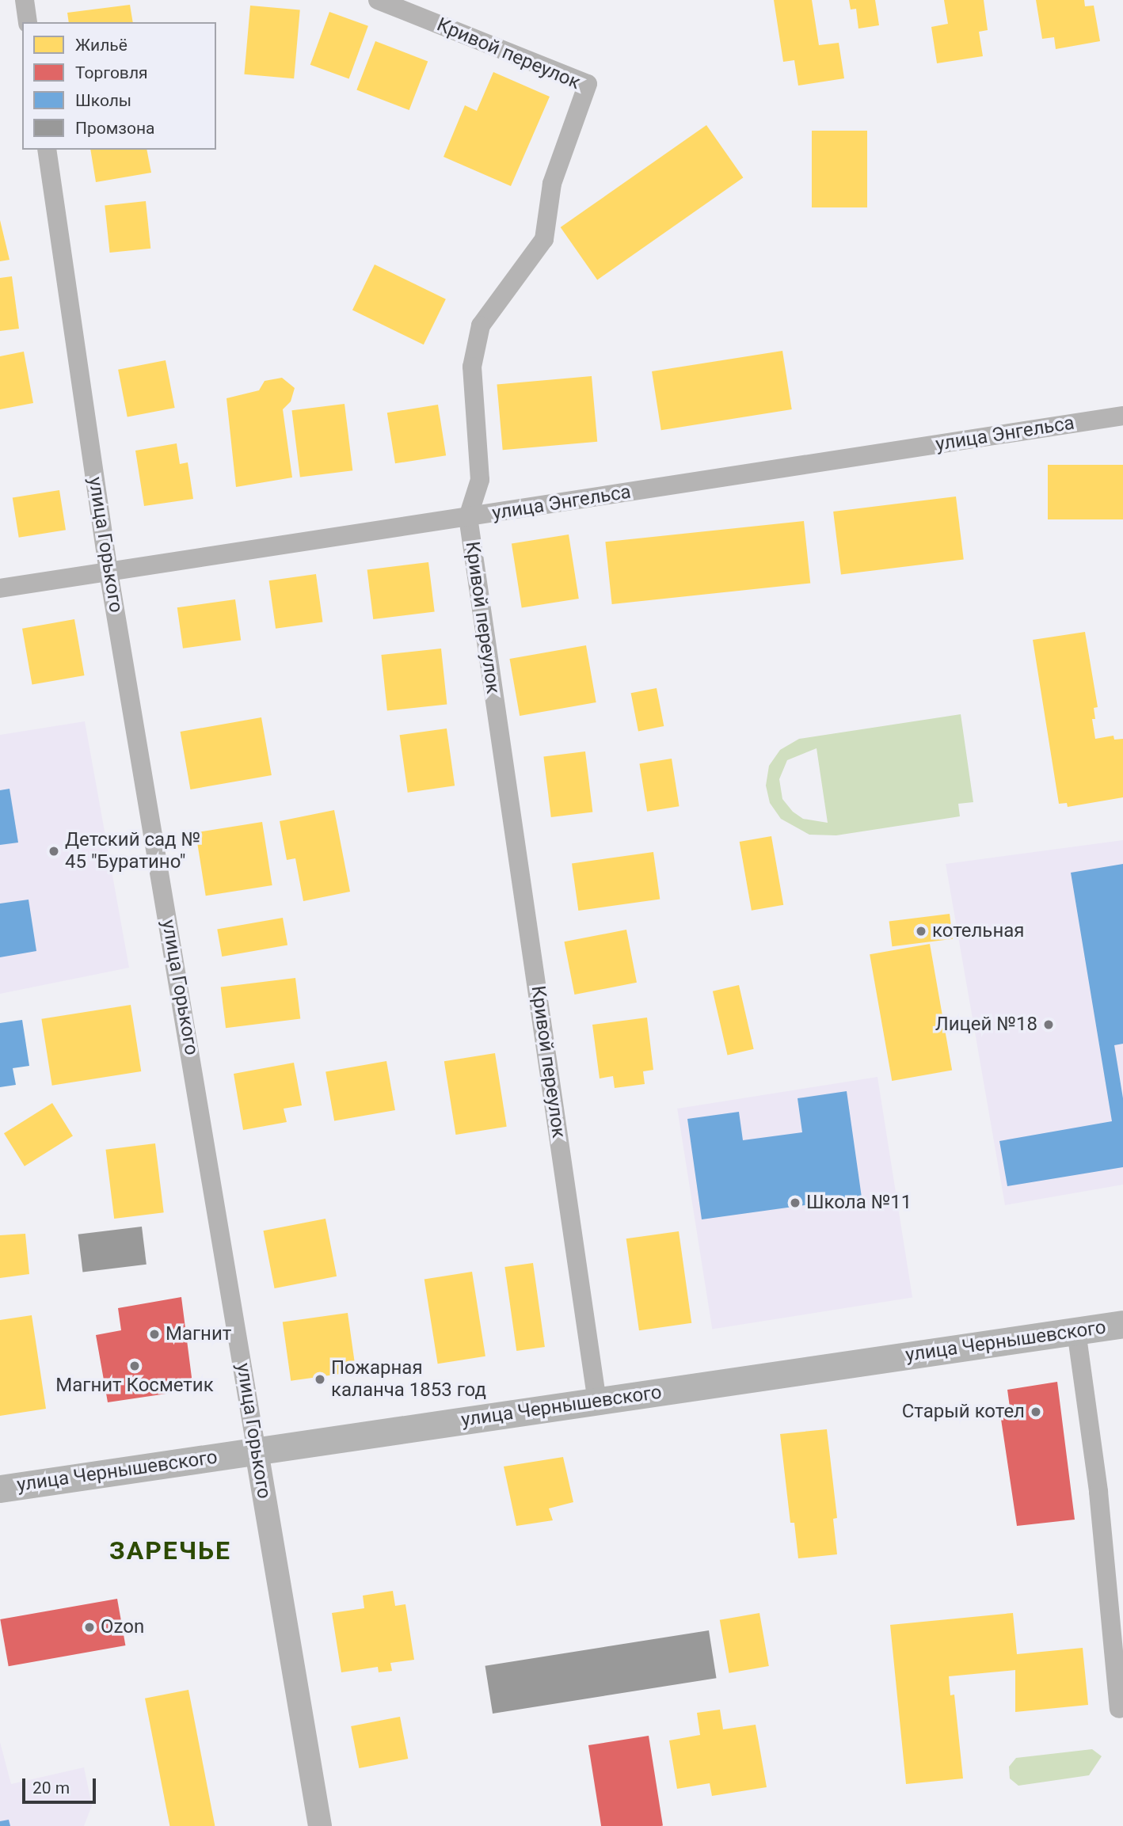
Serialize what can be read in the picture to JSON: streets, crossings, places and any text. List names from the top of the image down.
{
  "streets": {
    "main road": ["улица Чернышевского"],
    "street": ["Кривой переулок", "улица Энгельса", "улица Горького"]
  },
  "crossings": [
    ["Кривой переулок", "улица Энгельса"],
    ["Кривой переулок", "улица Чернышевского"],
    ["улица Энгельса", "улица Горького"],
    ["улица Горького", "улица Чернышевского"]
  ],
  "districts": ["ЗАРЕЧЬЕ"],
  "places": [
    "Детский сад № 45 \"Буратино\"",
    "котельная",
    "Лицей №18",
    "Школа №11",
    "Магнит",
    "Магнит Косметик",
    "Пожарная каланча 1853 год",
    "Старый котел",
    "Ozon"
  ],
  "legend": [
    "Жильё",
    "Торговля",
    "Школы",
    "Промзона"
  ],
  "scale_bar": "20 m"
}
